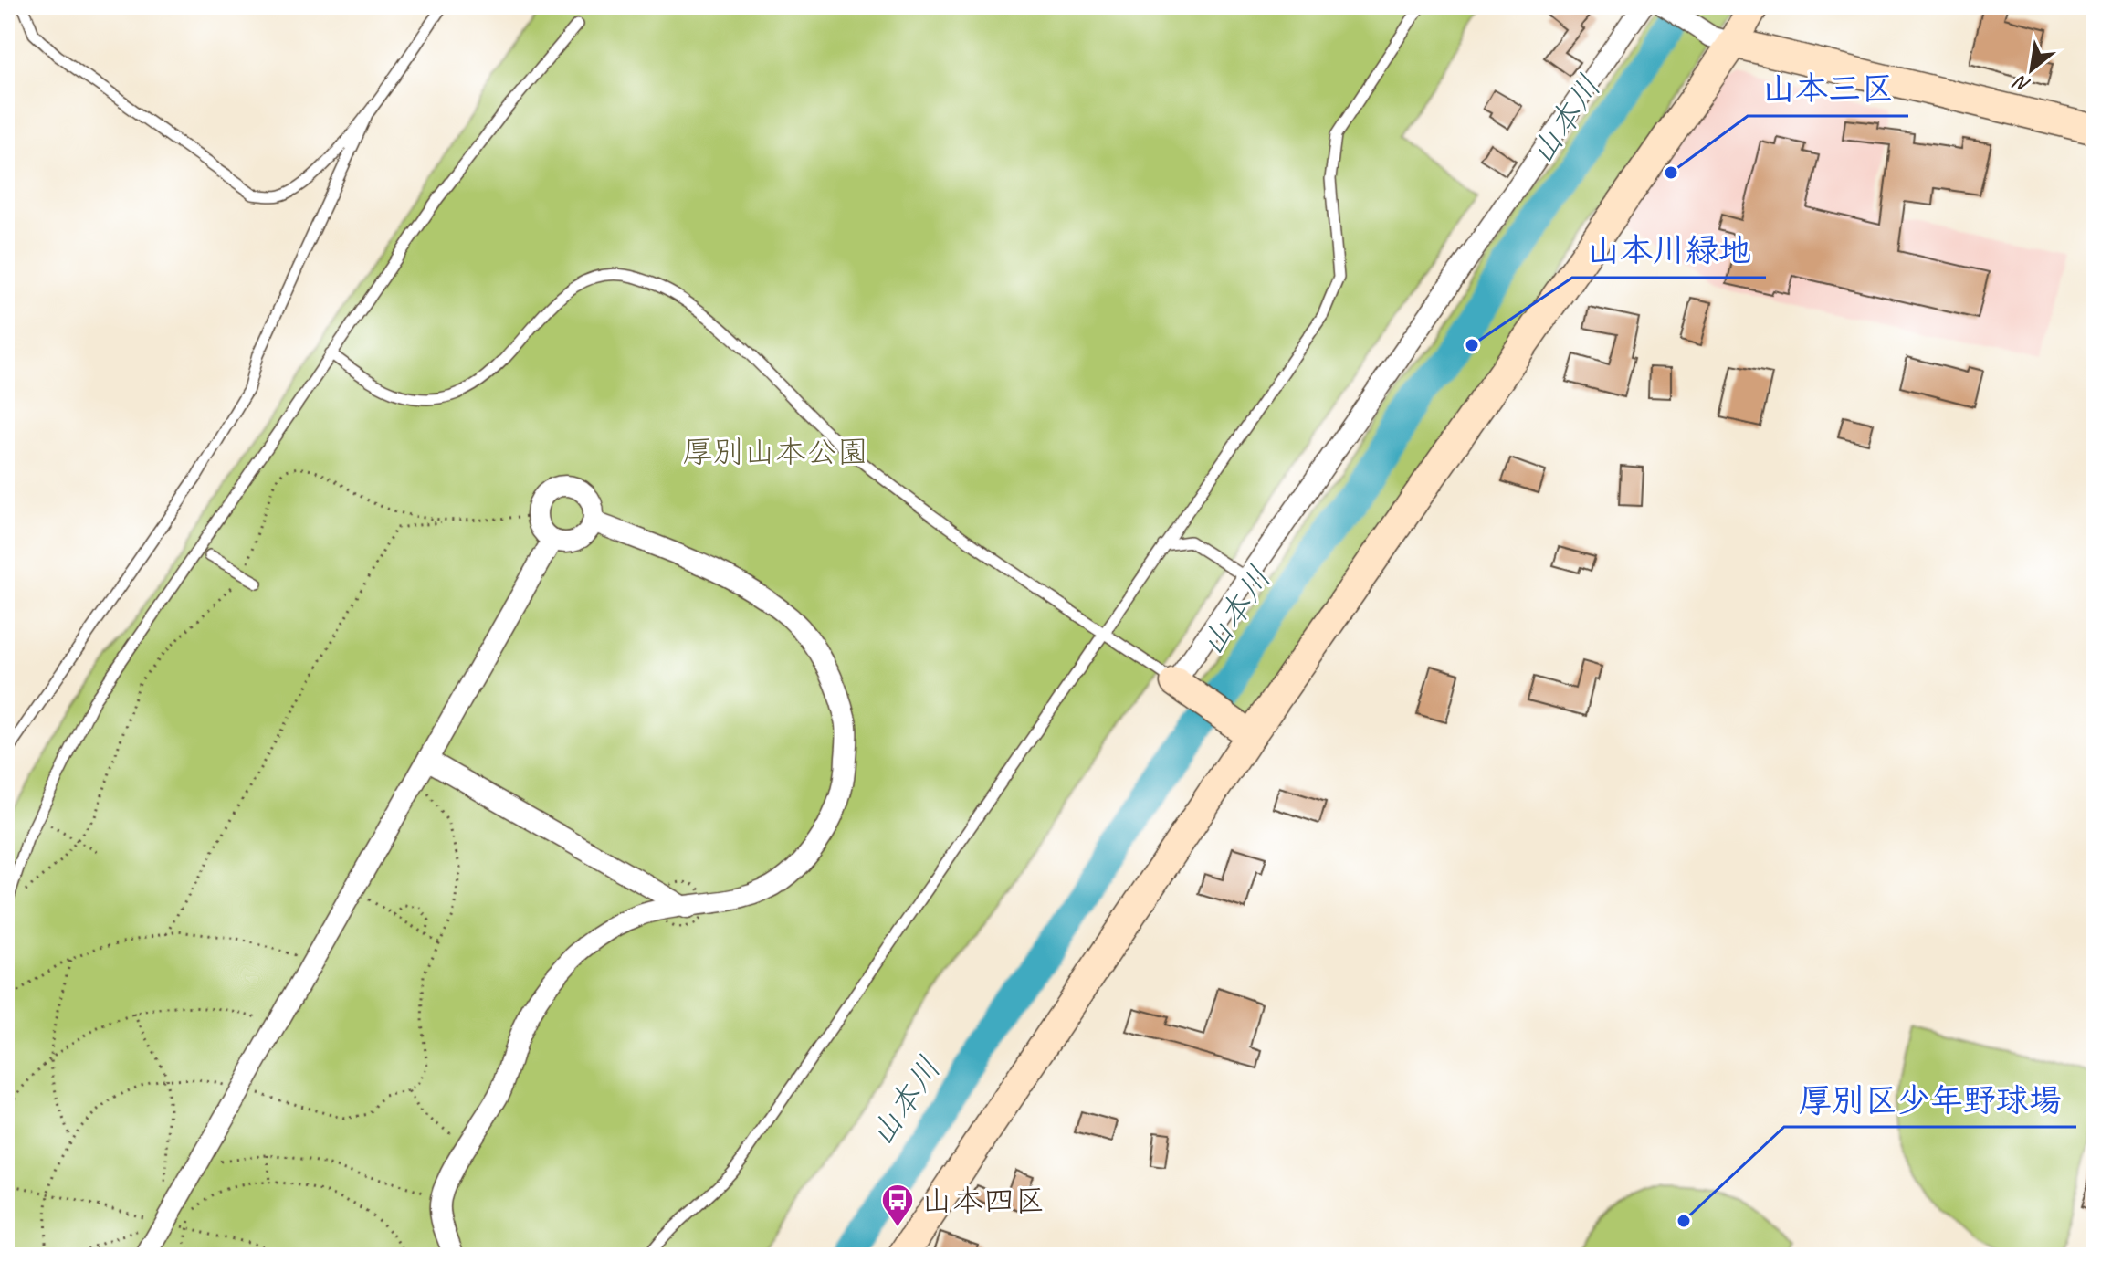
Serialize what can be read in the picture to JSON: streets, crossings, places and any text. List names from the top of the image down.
{
  "water": ["山本川"],
  "parks": ["厚別山本公園"],
  "places": {
    "other": ["山本三区", "山本川緑地", "厚別区少年野球場"],
    "bus stop": ["山本四区"]
  },
  "north": "bottom left"
}
